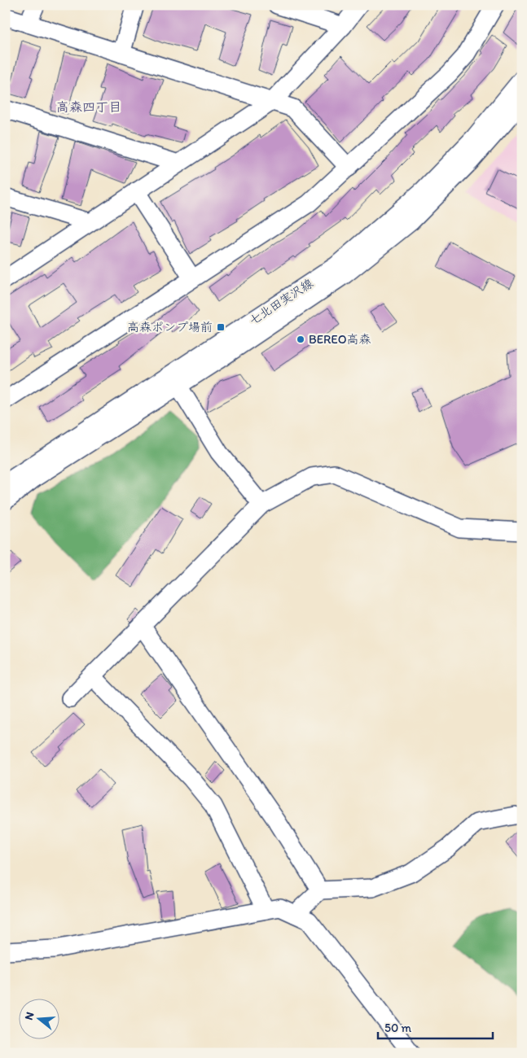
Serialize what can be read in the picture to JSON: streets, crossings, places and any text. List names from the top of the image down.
{
  "streets": {
    "street": ["七北田実沢線"]
  },
  "districts": ["高森四丁目"],
  "places": {
    "transit": ["高森ポンプ場前"],
    "other": ["BEREO高森"]
  },
  "scale_bar": "50 m",
  "north": "left"
}
